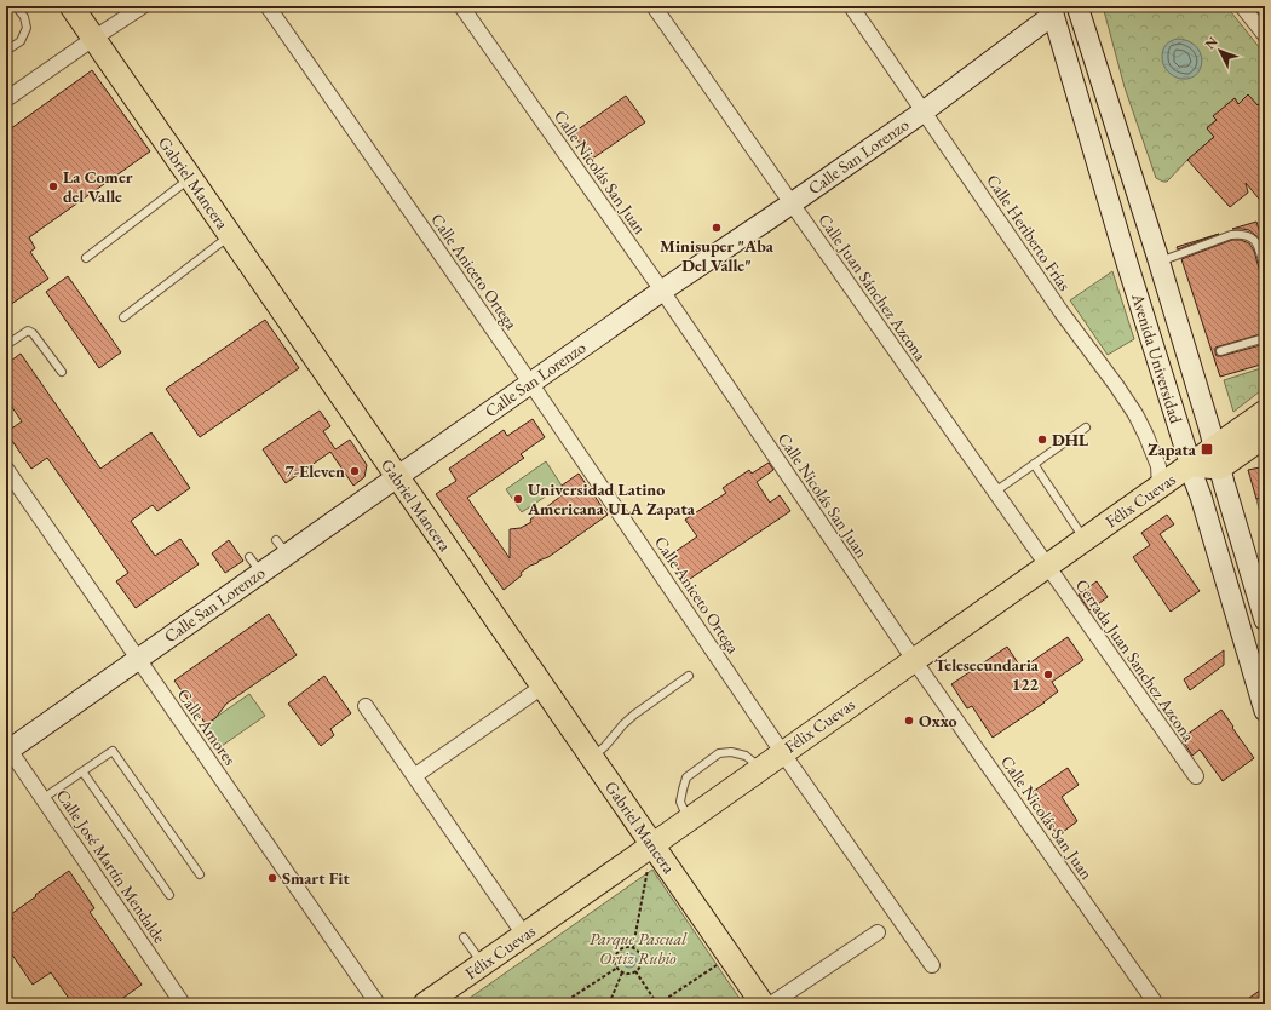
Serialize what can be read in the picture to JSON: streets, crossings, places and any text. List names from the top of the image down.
{
  "streets": {
    "main road": [
      "Calle San Lorenzo",
      "Gabriel Mancera",
      "Avenida Universidad",
      "Félix Cuevas"
    ],
    "street": [
      "Calle Nicolás San Juan",
      "Calle Heriberto Frías",
      "Calle Aniceto Ortega",
      "Calle Juan Sánchez Azcona",
      "Cerrada Juan Sanchez Azcona",
      "Calle Amores",
      "Calle José Martín Mendalde"
    ]
  },
  "crossings": [
    ["Calle San Lorenzo", "Calle Nicolás San Juan"],
    ["Calle San Lorenzo", "Gabriel Mancera"],
    ["Calle San Lorenzo", "Calle Heriberto Frías"],
    ["Calle San Lorenzo", "Calle Aniceto Ortega"],
    ["Calle San Lorenzo", "Calle Juan Sánchez Azcona"],
    ["Calle San Lorenzo", "Avenida Universidad"],
    ["Calle San Lorenzo", "Calle Amores"],
    ["Calle San Lorenzo", "Calle José Martín Mendalde"],
    ["Calle Nicolás San Juan", "Félix Cuevas"],
    ["Gabriel Mancera", "Félix Cuevas"],
    ["Calle Heriberto Frías", "Félix Cuevas"],
    ["Calle Aniceto Ortega", "Félix Cuevas"],
    ["Calle Juan Sánchez Azcona", "Félix Cuevas"],
    ["Calle Juan Sánchez Azcona", "Cerrada Juan Sanchez Azcona"],
    ["Avenida Universidad", "Félix Cuevas"],
    ["Félix Cuevas", "Cerrada Juan Sanchez Azcona"]
  ],
  "parks": ["Parque Pascual Ortiz Rubio"],
  "places": {
    "other": [
      "La Comer del Valle",
      "Minisuper \"Aba Del Valle\"",
      "DHL",
      "7-Eleven",
      "Universidad Latino Americana ULA Zapata",
      "Telesecundaria 122",
      "Oxxo",
      "Smart Fit"
    ],
    "transit": ["Zapata"]
  },
  "north": "top left"
}
